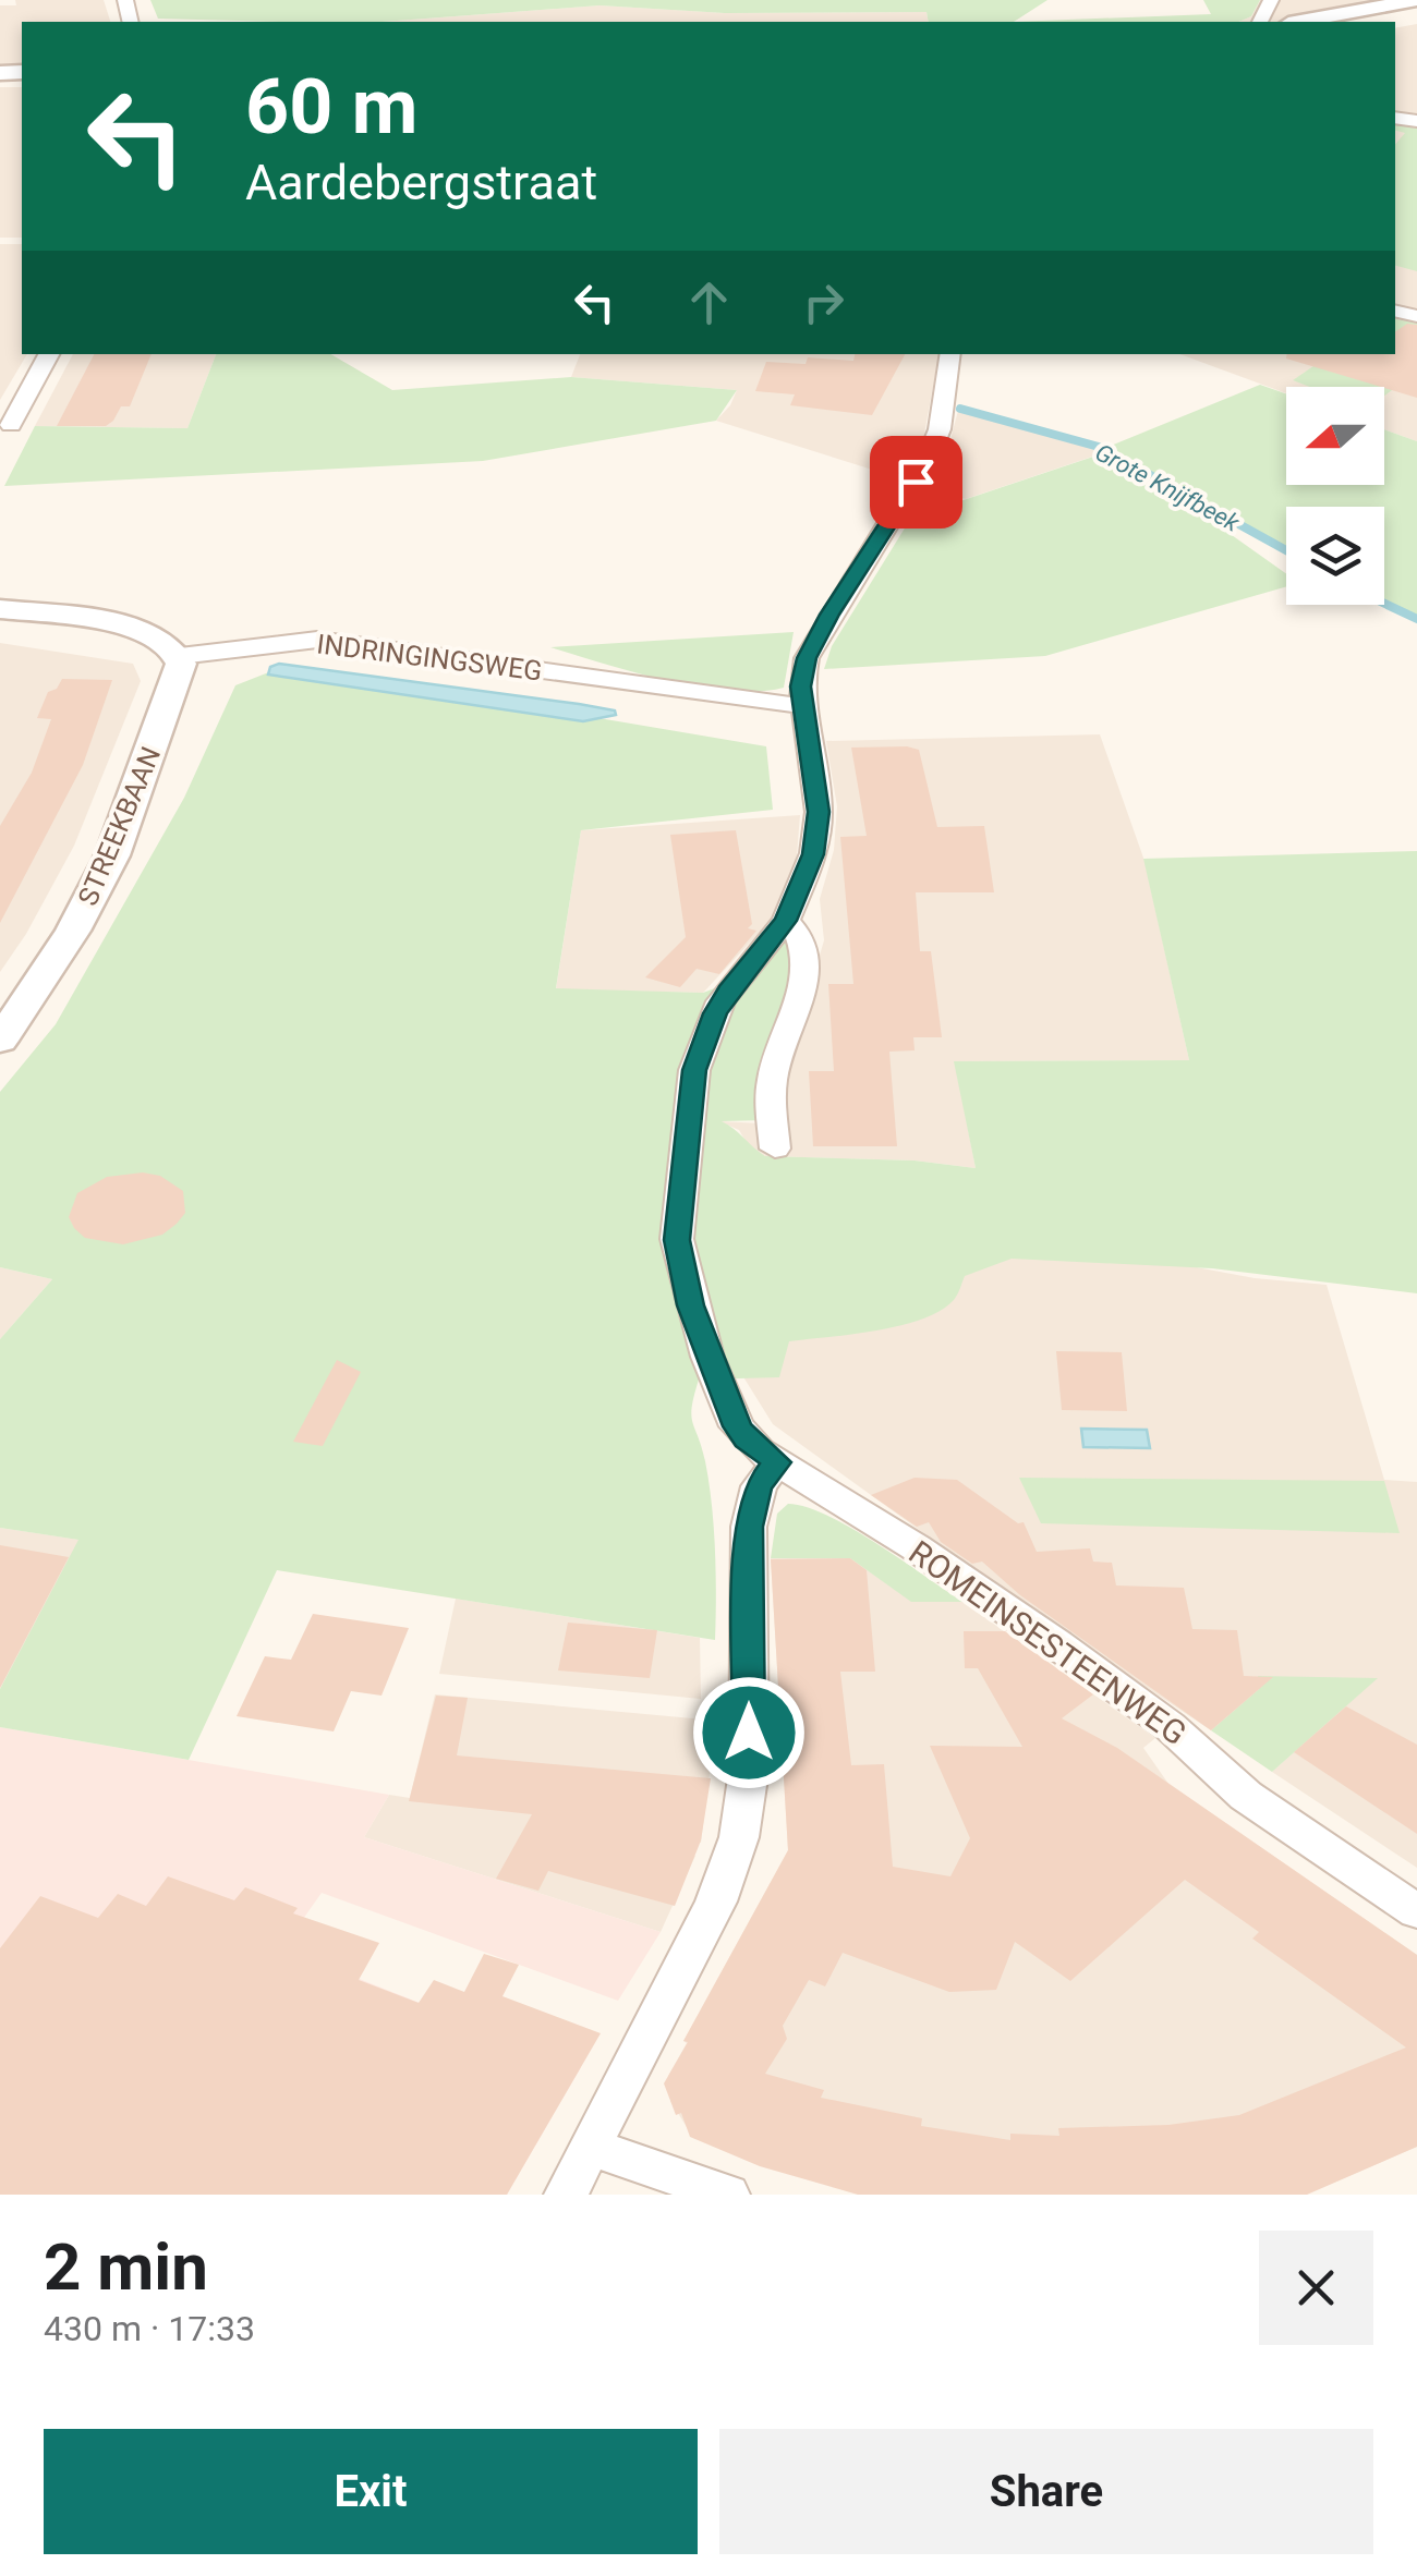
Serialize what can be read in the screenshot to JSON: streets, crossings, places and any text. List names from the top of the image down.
{
  "streets": {
    "street": ["INDRINGINGSWEG", "STREEKBAAN", "ROMEINSESTEENWEG"]
  },
  "crossings": [
    ["INDRINGINGSWEG", "STREEKBAAN"],
    ["INDRINGINGSWEG", "ROMEINSESTEENWEG"]
  ],
  "water": ["Grote Knijfbeek"],
  "north": "left",
  "page": {
    "turn": ["60 m", "Aardebergstraat"],
    "heading": ["2 min", "430 m · 17:33"],
    "buttons": ["Exit", "Share"]
  }
}
